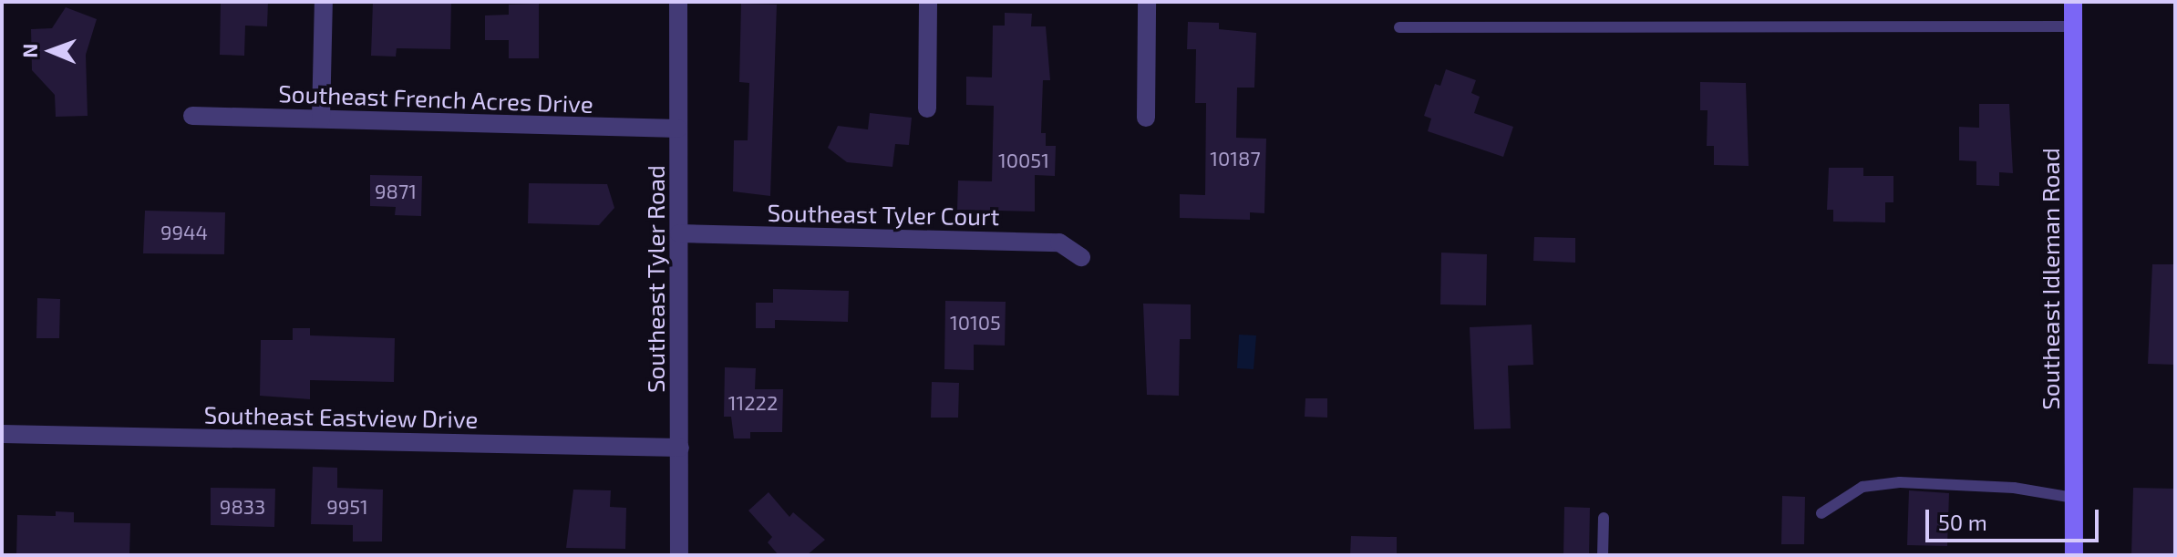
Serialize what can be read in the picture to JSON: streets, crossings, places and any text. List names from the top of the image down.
{
  "streets": {
    "main road": ["Southeast Idleman Road"],
    "street": [
      "Southeast French Acres Drive",
      "Southeast Tyler Court",
      "Southeast Tyler Road",
      "Southeast Eastview Drive"
    ]
  },
  "crossings": [
    ["Southeast French Acres Drive", "Southeast Tyler Road"],
    ["Southeast Tyler Court", "Southeast Tyler Road"],
    ["Southeast Tyler Road", "Southeast Eastview Drive"]
  ],
  "house_numbers": [
    "10187",
    "10051",
    "9871",
    "9944",
    "10105",
    "11222",
    "9833",
    "9951"
  ],
  "scale_bar": "50 m",
  "north": "left"
}
